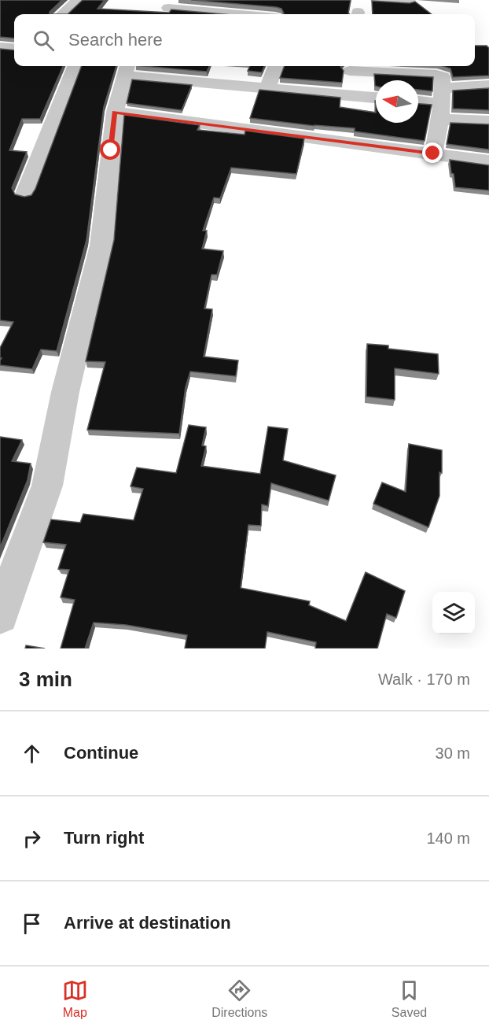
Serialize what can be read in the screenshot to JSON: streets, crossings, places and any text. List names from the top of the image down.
{
  "north": "left",
  "page": {
    "search": "Search here",
    "heading": ["3 min", "Walk · 170 m"],
    "list": [
      ["Continue", "30 m"],
      ["Turn right", "140 m"],
      "Arrive at destination"
    ],
    "nav": ["Map", "Directions", "Saved"]
  }
}
